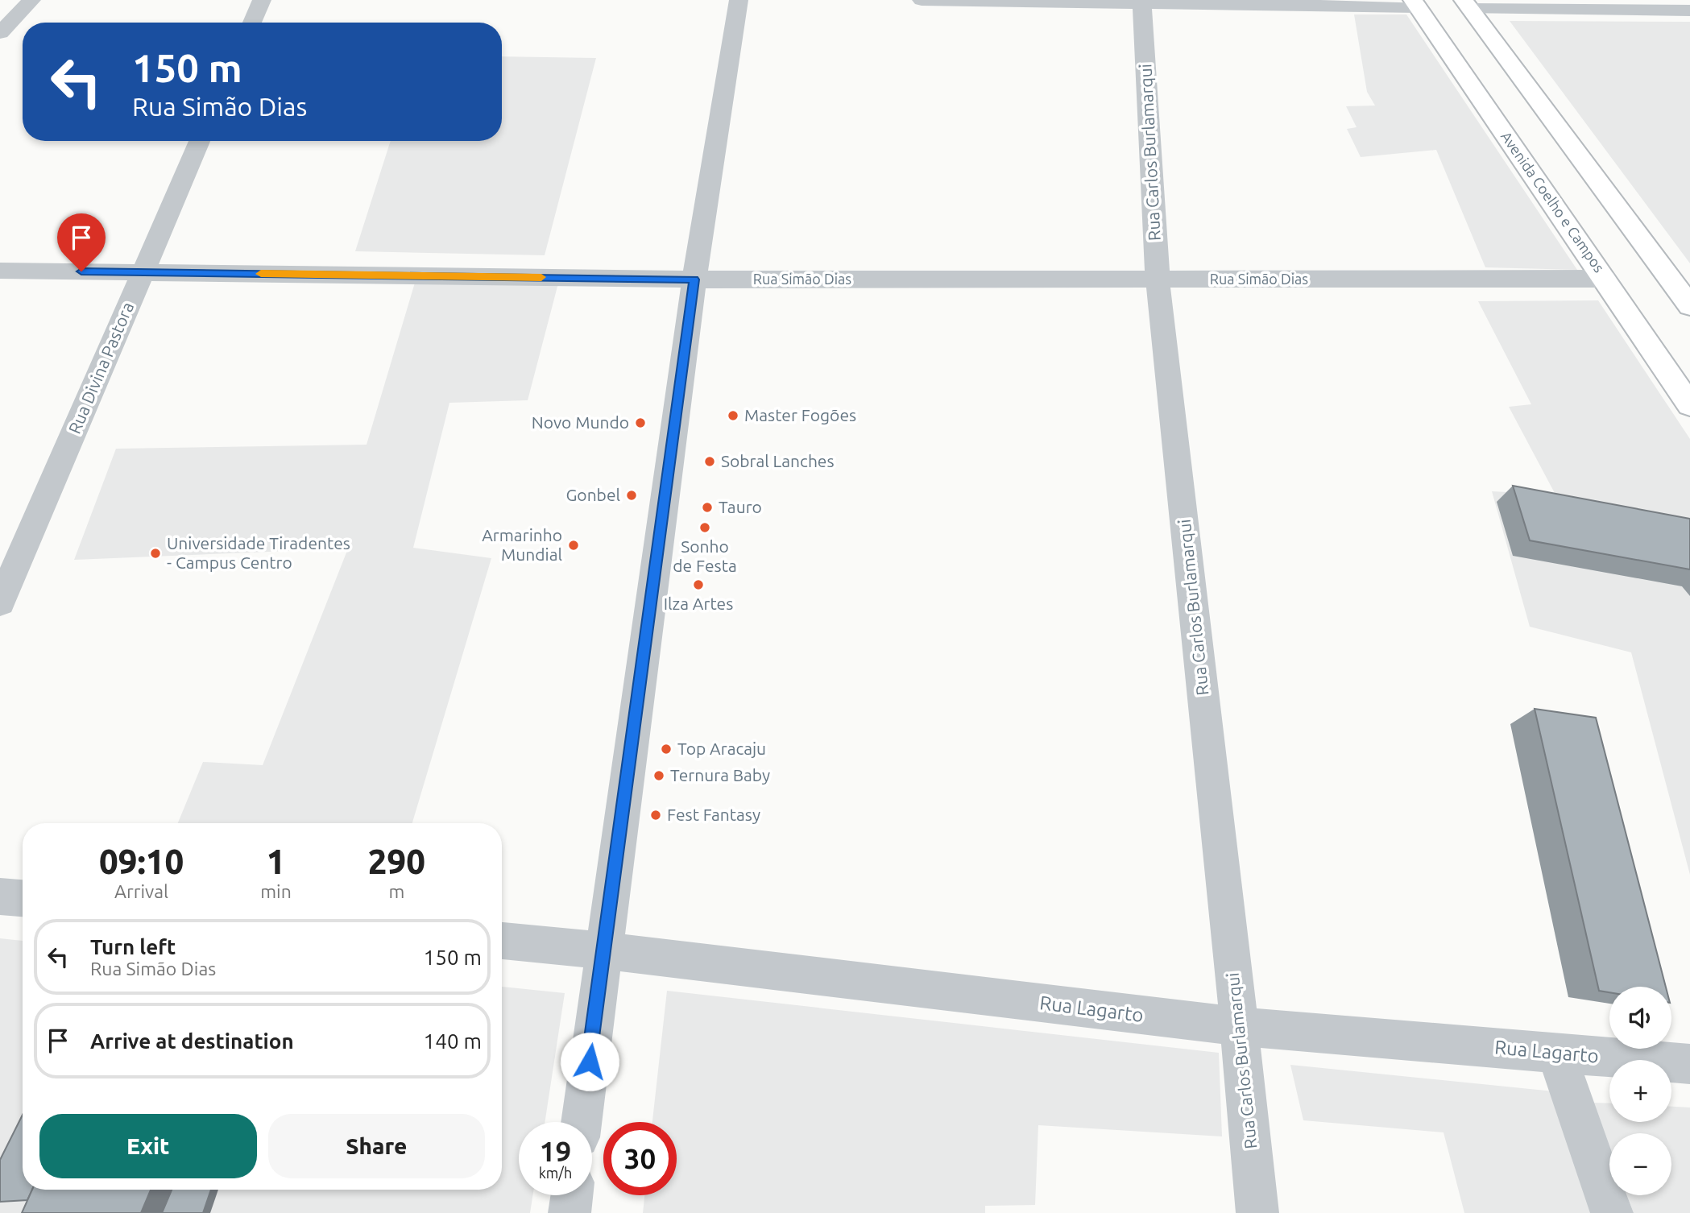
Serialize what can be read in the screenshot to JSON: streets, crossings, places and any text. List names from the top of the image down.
{
  "streets": {
    "main road": ["Avenida Coelho e Campos"],
    "street": [
      "Rua Carlos Burlamarqui",
      "Rua Simão Dias",
      "Rua Divina Pastora",
      "Rua Lagarto"
    ]
  },
  "crossings": [
    ["Rua Carlos Burlamarqui", "Rua Simão Dias"],
    ["Rua Carlos Burlamarqui", "Rua Lagarto"],
    ["Avenida Coelho e Campos", "Rua Simão Dias"],
    ["Rua Simão Dias", "Rua Divina Pastora"]
  ],
  "places": [
    "Master Fogões",
    "Novo Mundo",
    "Sobral Lanches",
    "Gonbel",
    "Tauro",
    "Sonho de Festa",
    "Armarinho Mundial",
    "Universidade Tiradentes - Campus Centro",
    "Ilza Artes",
    "Top Aracaju",
    "Ternura Baby",
    "Fest Fantasy"
  ],
  "page": {
    "turn": ["150 m", "Rua Simão Dias"],
    "eta": [
      "09:10",
      "Arrival",
      "1",
      "min",
      "290",
      "m"
    ],
    "list": [
      {
        "name": "Turn left",
        "note": "Rua Simão Dias",
        "value": "150 m"
      },
      {
        "name": "Arrive at destination",
        "value": "140 m"
      }
    ],
    "map_buttons": ["+", "−"],
    "buttons": ["Exit", "Share"],
    "speed": "19 km/h",
    "limit": "30"
  }
}
